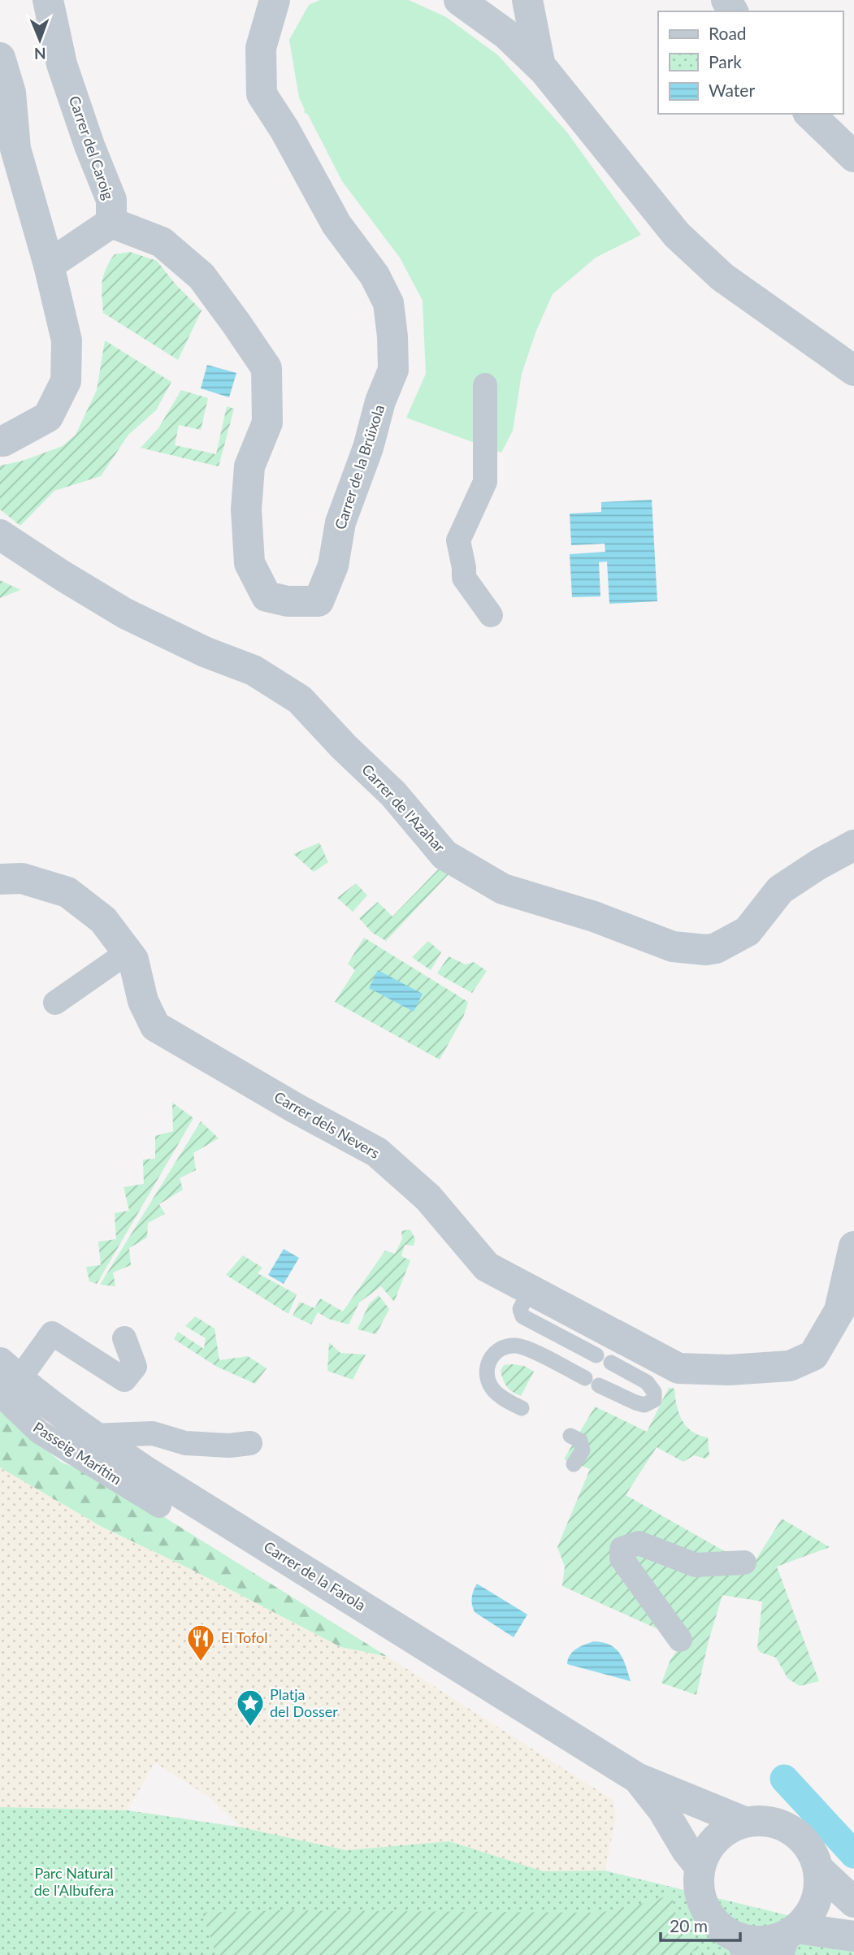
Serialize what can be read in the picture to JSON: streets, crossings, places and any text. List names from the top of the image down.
{
  "streets": {
    "street": [
      "Carrer del Caroig",
      "Carrer de la Brúixola",
      "Carrer de l'Azahar",
      "Carrer dels Nevers",
      "Passeig Marítim",
      "Carrer de la Farola"
    ]
  },
  "crossings": [
    ["Carrer del Caroig", "Carrer de la Brúixola"],
    ["Passeig Marítim", "Carrer de la Farola"]
  ],
  "parks": ["Parc Natural de l'Albufera"],
  "places": {
    "restaurant": ["El Tofol"],
    "place": ["Platja del Dosser"]
  },
  "legend": ["Road", "Park", "Water"],
  "scale_bar": "20 m",
  "north": "bottom"
}
